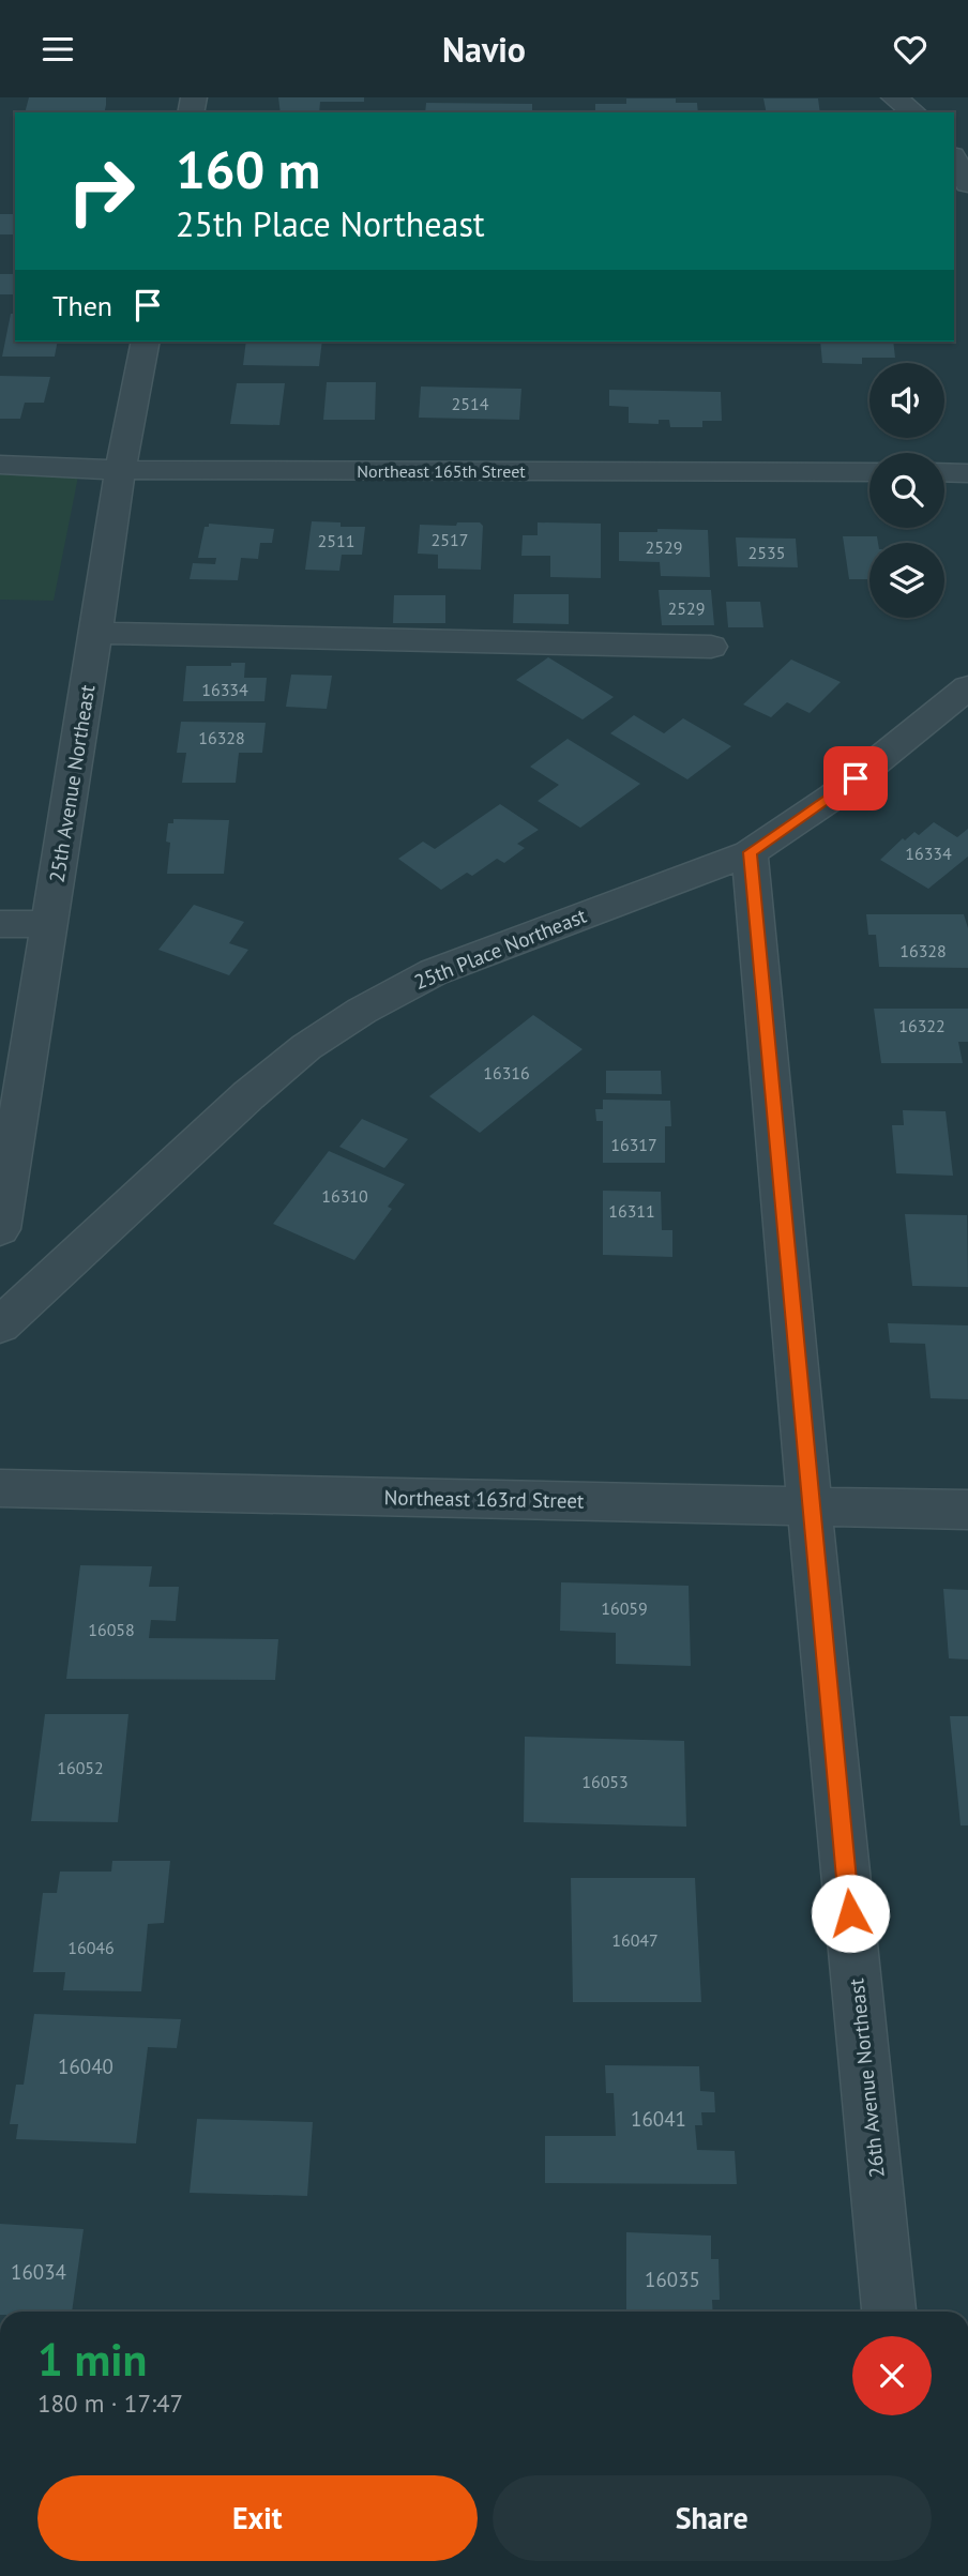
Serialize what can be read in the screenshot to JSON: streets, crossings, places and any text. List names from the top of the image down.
{
  "streets": {
    "street": [
      "Northeast 165th Street",
      "25th Avenue Northeast",
      "25th Place Northeast",
      "Northeast 163rd Street",
      "26th Avenue Northeast"
    ]
  },
  "crossings": [
    ["Northeast 165th Street", "25th Avenue Northeast"],
    ["25th Place Northeast", "26th Avenue Northeast"],
    ["Northeast 163rd Street", "26th Avenue Northeast"]
  ],
  "house_numbers": [
    "2514",
    "2517",
    "2511",
    "2529",
    "2535",
    "2529",
    "16334",
    "16328",
    "16334",
    "16328",
    "16322",
    "16316",
    "16317",
    "16310",
    "16311",
    "16059",
    "16058",
    "16052",
    "16053",
    "16047",
    "16046",
    "16040",
    "16041",
    "16034",
    "16035"
  ],
  "page": {
    "header": "Navio",
    "turn": ["160 m", "25th Place Northeast"],
    "then": "Then",
    "heading": ["1 min", "180 m · 17:47"],
    "buttons": ["Exit", "Share"]
  }
}
